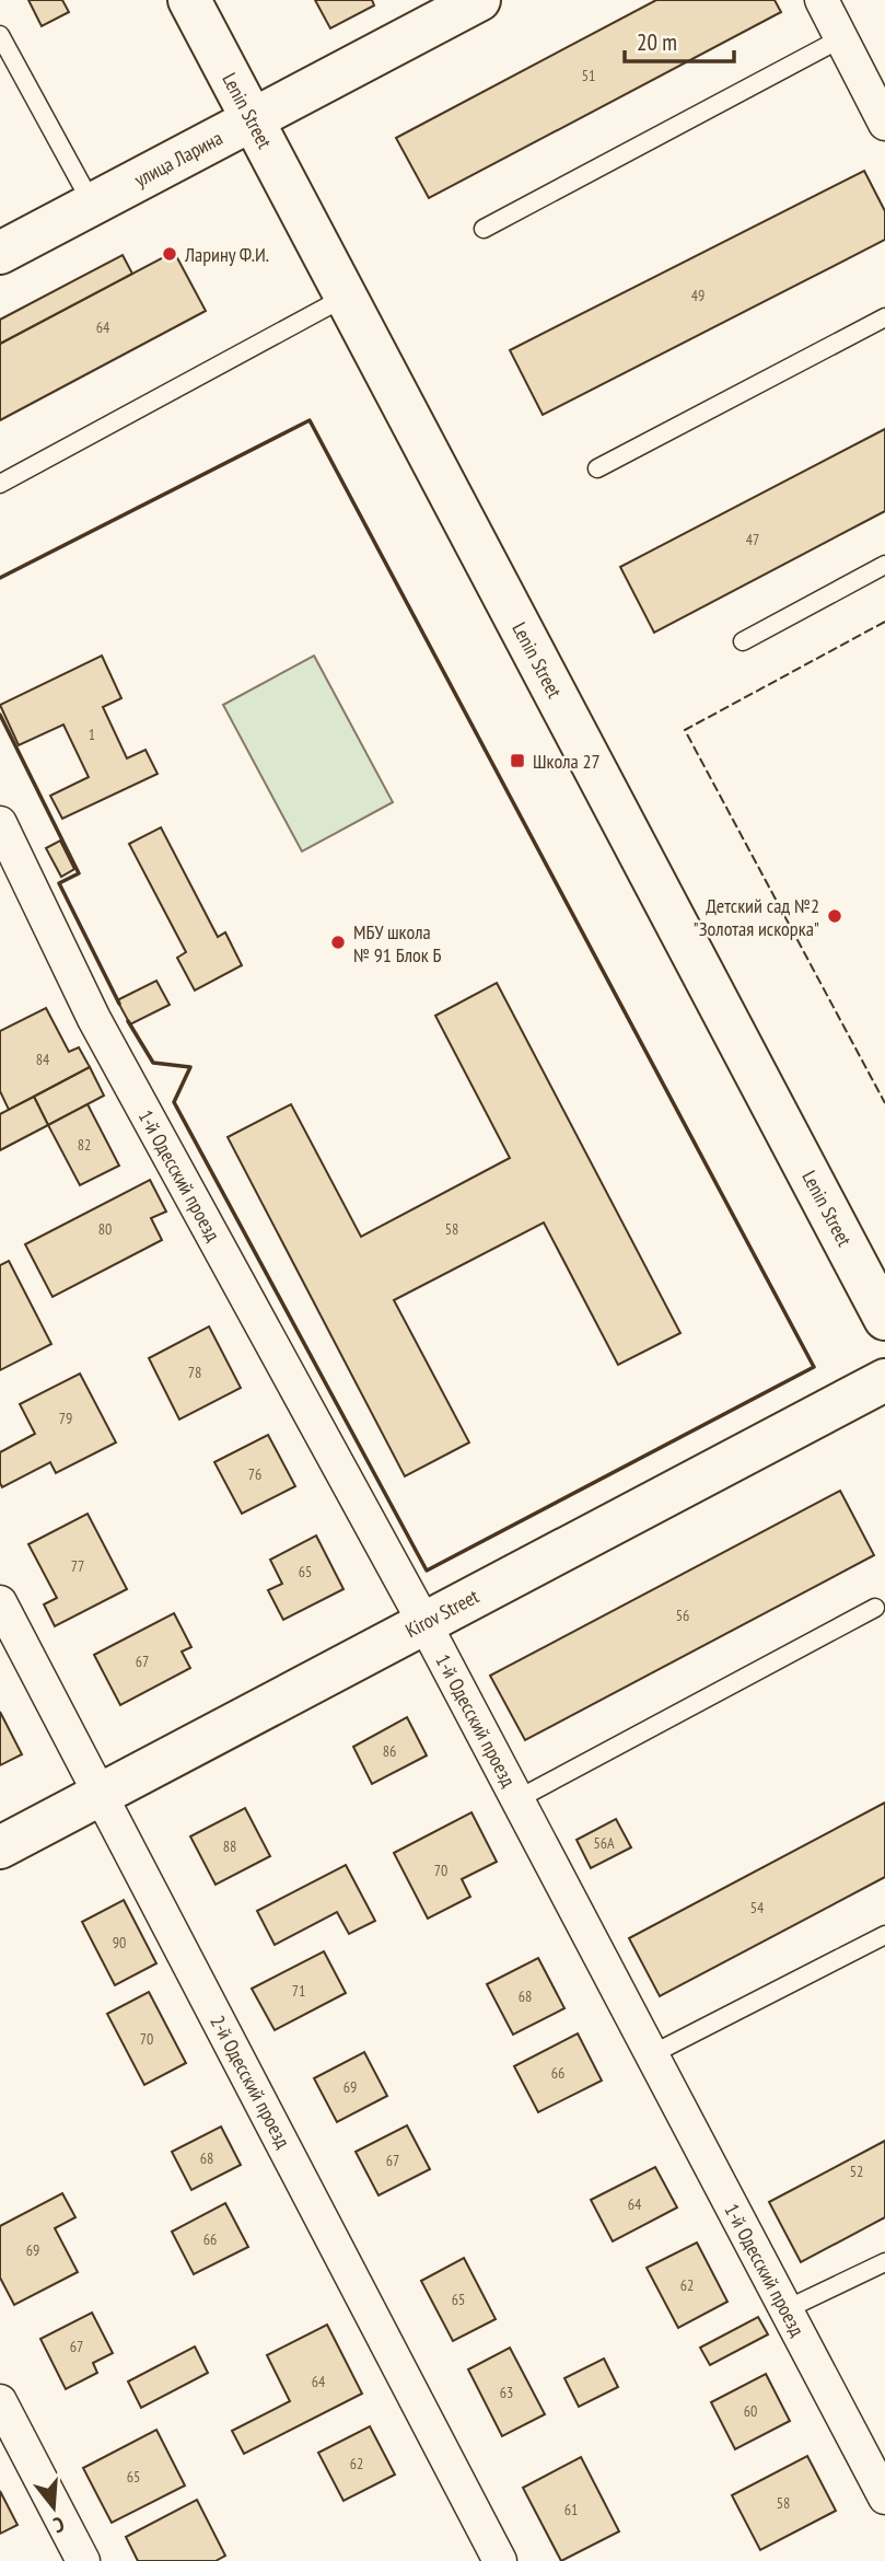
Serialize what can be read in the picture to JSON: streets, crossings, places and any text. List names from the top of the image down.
{
  "streets": {
    "street": [
      "Lenin Street",
      "улица Ларина",
      "1-й Одесский проезд",
      "Kirov Street",
      "2-й Одесский проезд"
    ]
  },
  "crossings": [
    ["Lenin Street", "улица Ларина"],
    ["1-й Одесский проезд", "Kirov Street"],
    ["Kirov Street", "2-й Одесский проезд"]
  ],
  "places": {
    "other": ["Ларину Ф.И.", "Детский сад №2 \"Золотая искорка\"", "МБУ школа № 91 Блок Б"],
    "transit": ["Школа 27"]
  },
  "house_numbers": [
    "51",
    "49",
    "64",
    "47",
    "1",
    "84",
    "82",
    "80",
    "58",
    "78",
    "79",
    "76",
    "77",
    "65",
    "56",
    "67",
    "86",
    "56А",
    "88",
    "70",
    "54",
    "90",
    "71",
    "68",
    "70",
    "66",
    "69",
    "68",
    "67",
    "52",
    "64",
    "66",
    "69",
    "62",
    "65",
    "67",
    "64",
    "63",
    "60",
    "62",
    "65",
    "58",
    "61"
  ],
  "scale_bar": "20 m",
  "north": "bottom"
}
